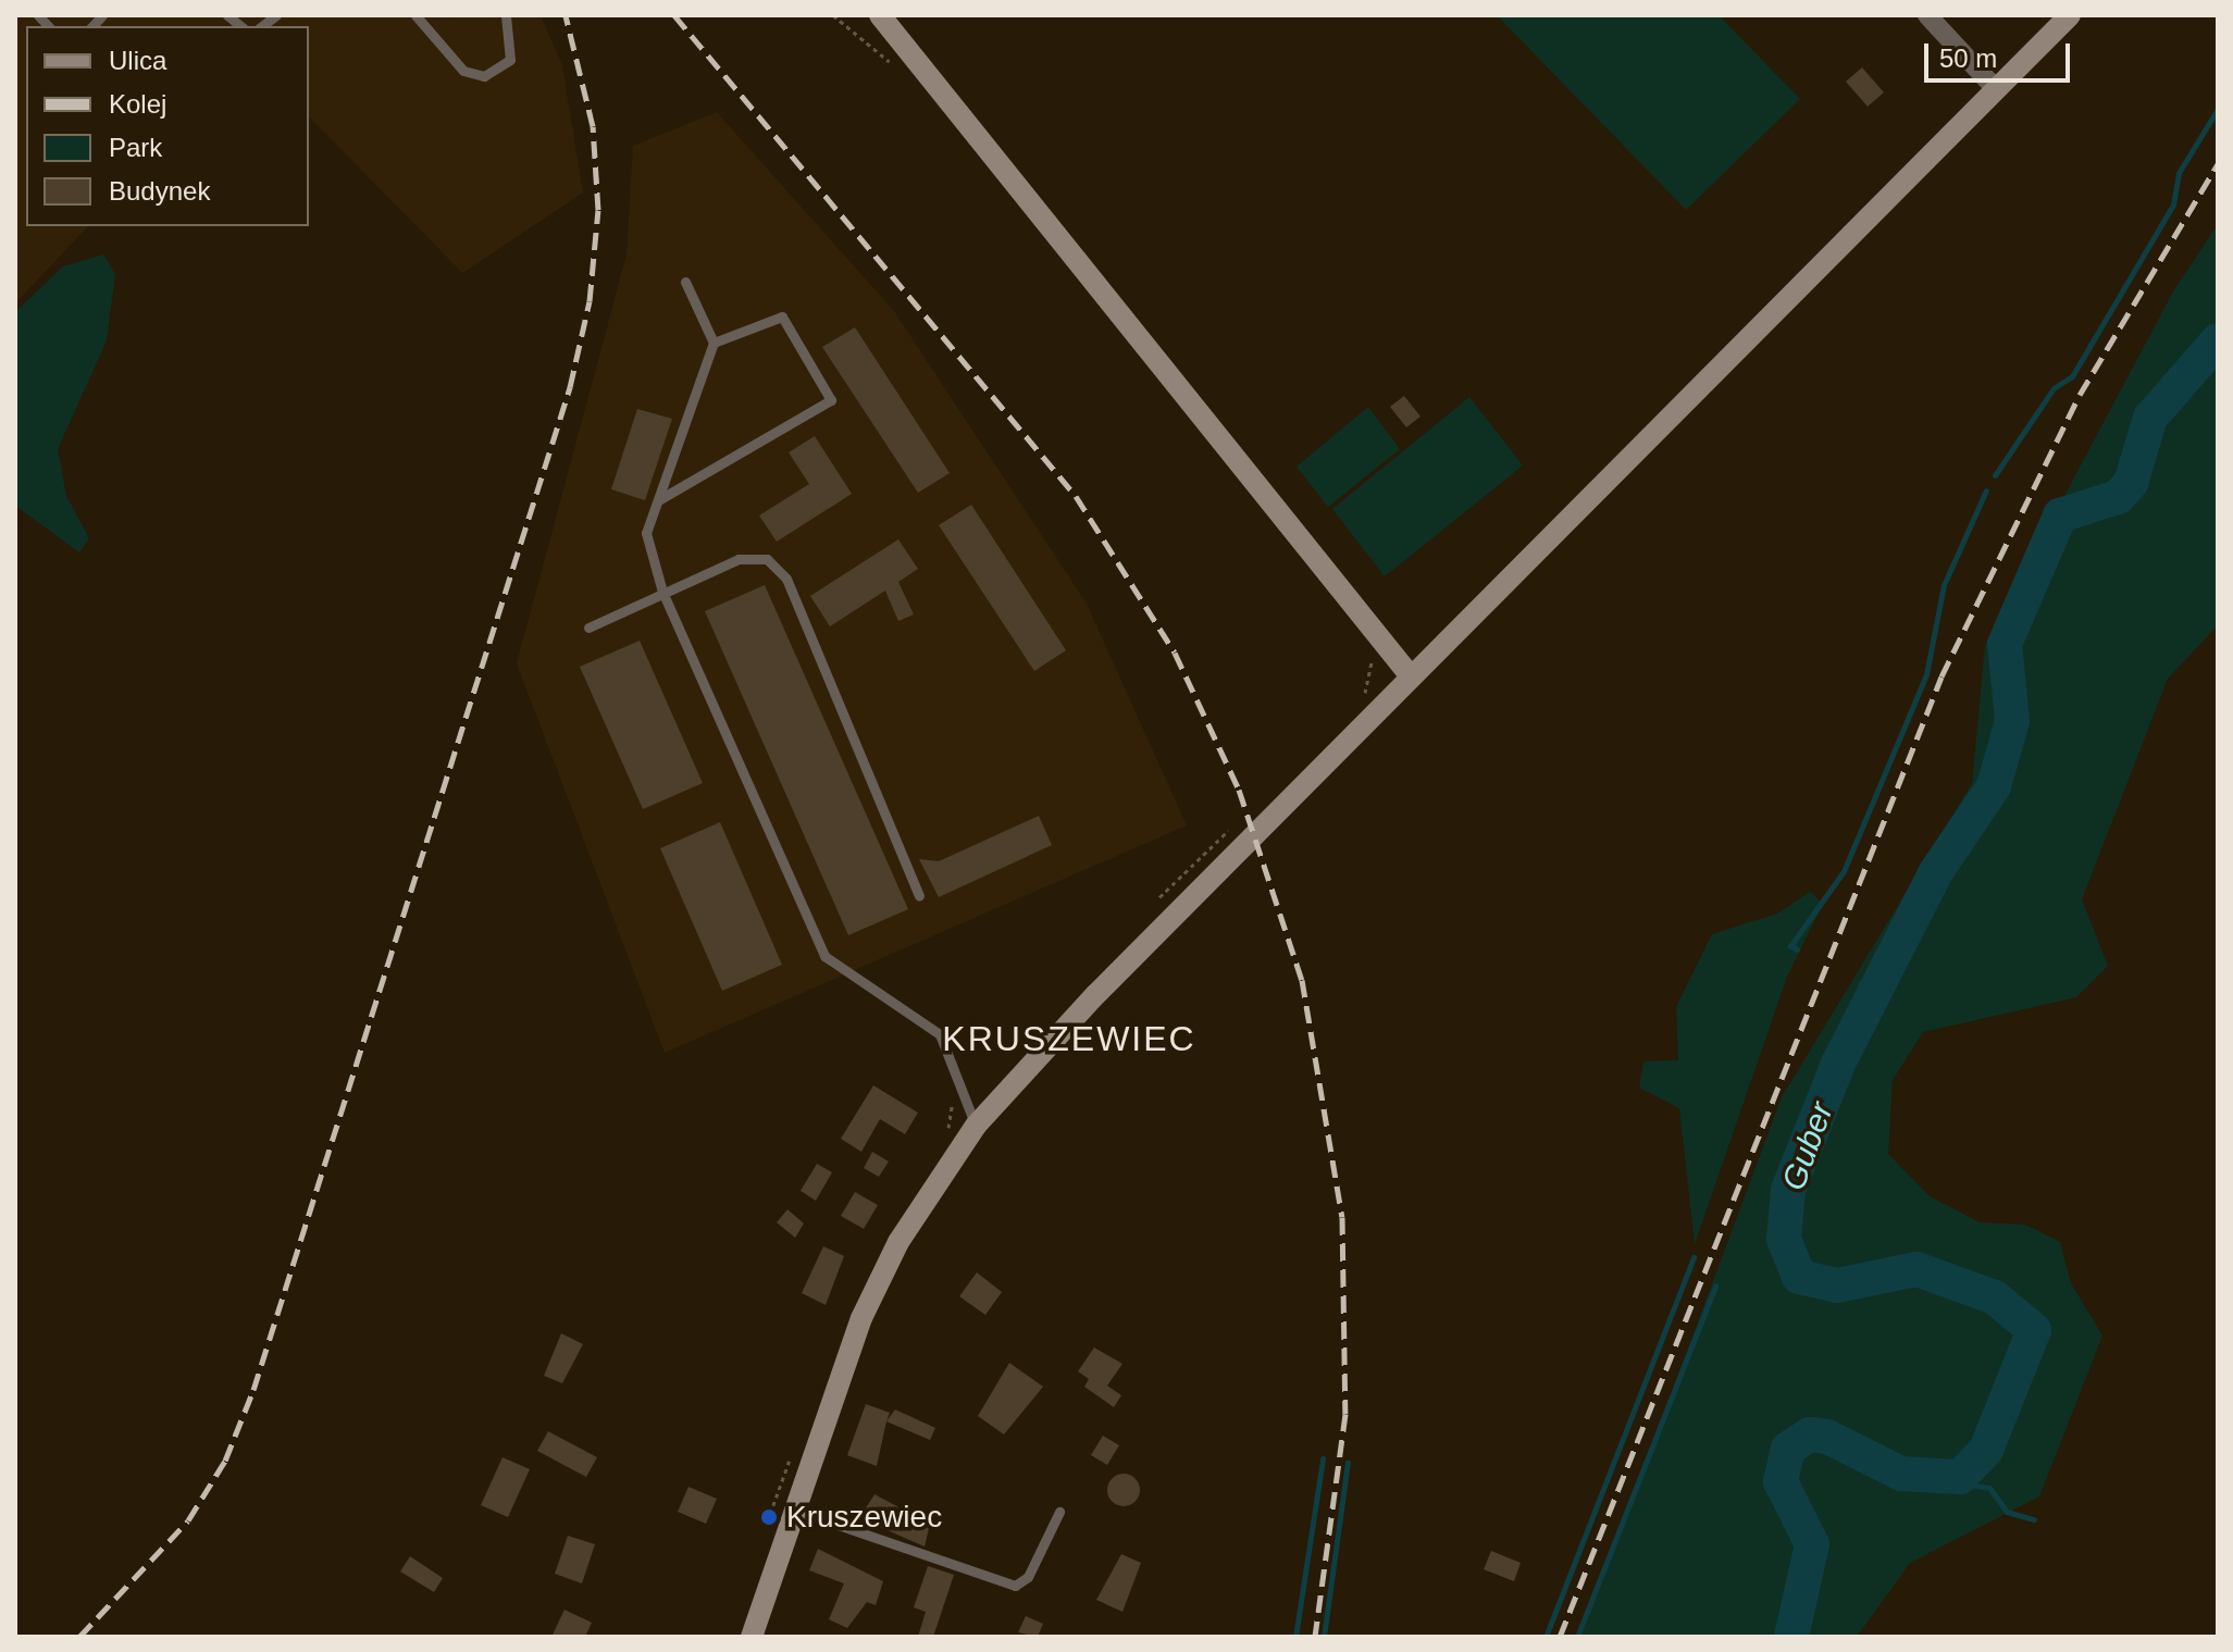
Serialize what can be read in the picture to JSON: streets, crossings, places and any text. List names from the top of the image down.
{
  "districts": ["KRUSZEWIEC"],
  "water": ["Guber"],
  "places": ["Kruszewiec"],
  "legend": [
    "Ulica",
    "Kolej",
    "Park",
    "Budynek"
  ],
  "scale_bar": "50 m"
}
